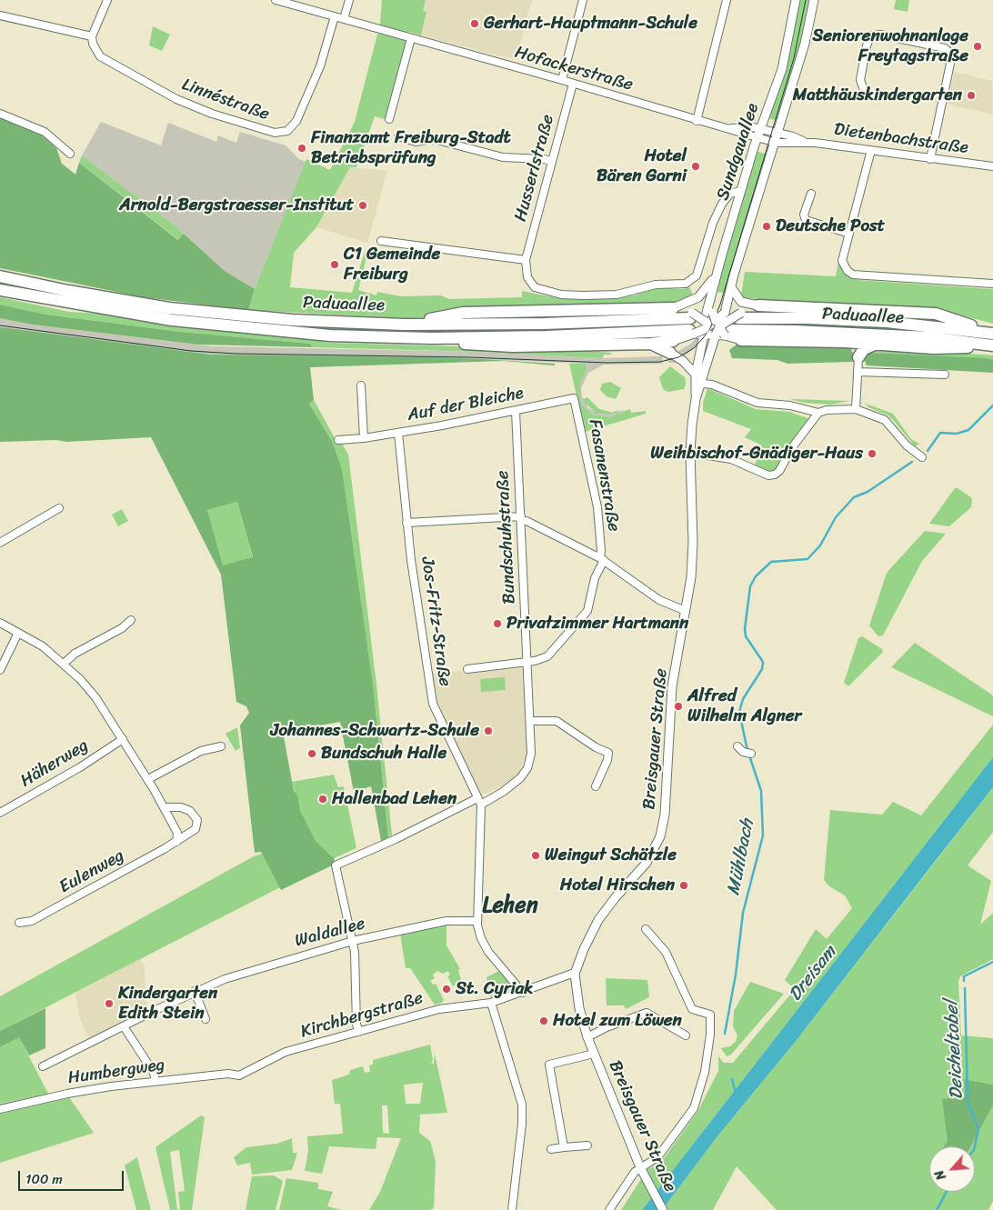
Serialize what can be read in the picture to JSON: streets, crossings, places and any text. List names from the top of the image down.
{
  "streets": {
    "highway": ["Paduaallee"],
    "street": [
      "Hofackerstraße",
      "Linnéstraße",
      "Dietenbachstraße",
      "Sundgauallee",
      "Husserlstraße",
      "Auf der Bleiche",
      "Fasanenstraße",
      "Bundschuhstraße",
      "Jos-Fritz-Straße",
      "Breisgauer Straße",
      "Häherweg",
      "Eulenweg",
      "Waldallee",
      "Kirchbergstraße",
      "Humbergweg"
    ]
  },
  "crossings": [
    ["Hofackerstraße", "Linnéstraße"],
    ["Hofackerstraße", "Dietenbachstraße"],
    ["Hofackerstraße", "Sundgauallee"],
    ["Hofackerstraße", "Husserlstraße"],
    ["Dietenbachstraße", "Sundgauallee"],
    ["Sundgauallee", "Paduaallee"],
    ["Sundgauallee", "Breisgauer Straße"],
    ["Paduaallee", "Breisgauer Straße"],
    ["Auf der Bleiche", "Fasanenstraße"],
    ["Auf der Bleiche", "Bundschuhstraße"],
    ["Auf der Bleiche", "Jos-Fritz-Straße"],
    ["Fasanenstraße", "Bundschuhstraße"],
    ["Bundschuhstraße", "Jos-Fritz-Straße"],
    ["Breisgauer Straße", "Kirchbergstraße"],
    ["Kirchbergstraße", "Humbergweg"]
  ],
  "districts": ["Lehen"],
  "water": ["Mühlbach", "Dreisam", "Deicheltobel"],
  "places": [
    "Gerhart-Hauptmann-Schule",
    "Seniorenwohnanlage Freytagstraße",
    "Matthäuskindergarten",
    "Finanzamt Freiburg-Stadt Betriebsprüfung",
    "Hotel Bären Garni",
    "Arnold-Bergstraesser-Institut",
    "Deutsche Post",
    "C1 Gemeinde Freiburg",
    "Weihbischof-Gnädiger-Haus",
    "Privatzimmer Hartmann",
    "Alfred Wilhelm Algner",
    "Johannes-Schwartz-Schule",
    "Bundschuh Halle",
    "Hallenbad Lehen",
    "Weingut Schätzle",
    "Hotel Hirschen",
    "St. Cyriak",
    "Kindergarten Edith Stein",
    "Hotel zum Löwen"
  ],
  "scale_bar": "100 m",
  "north": "bottom left"
}
